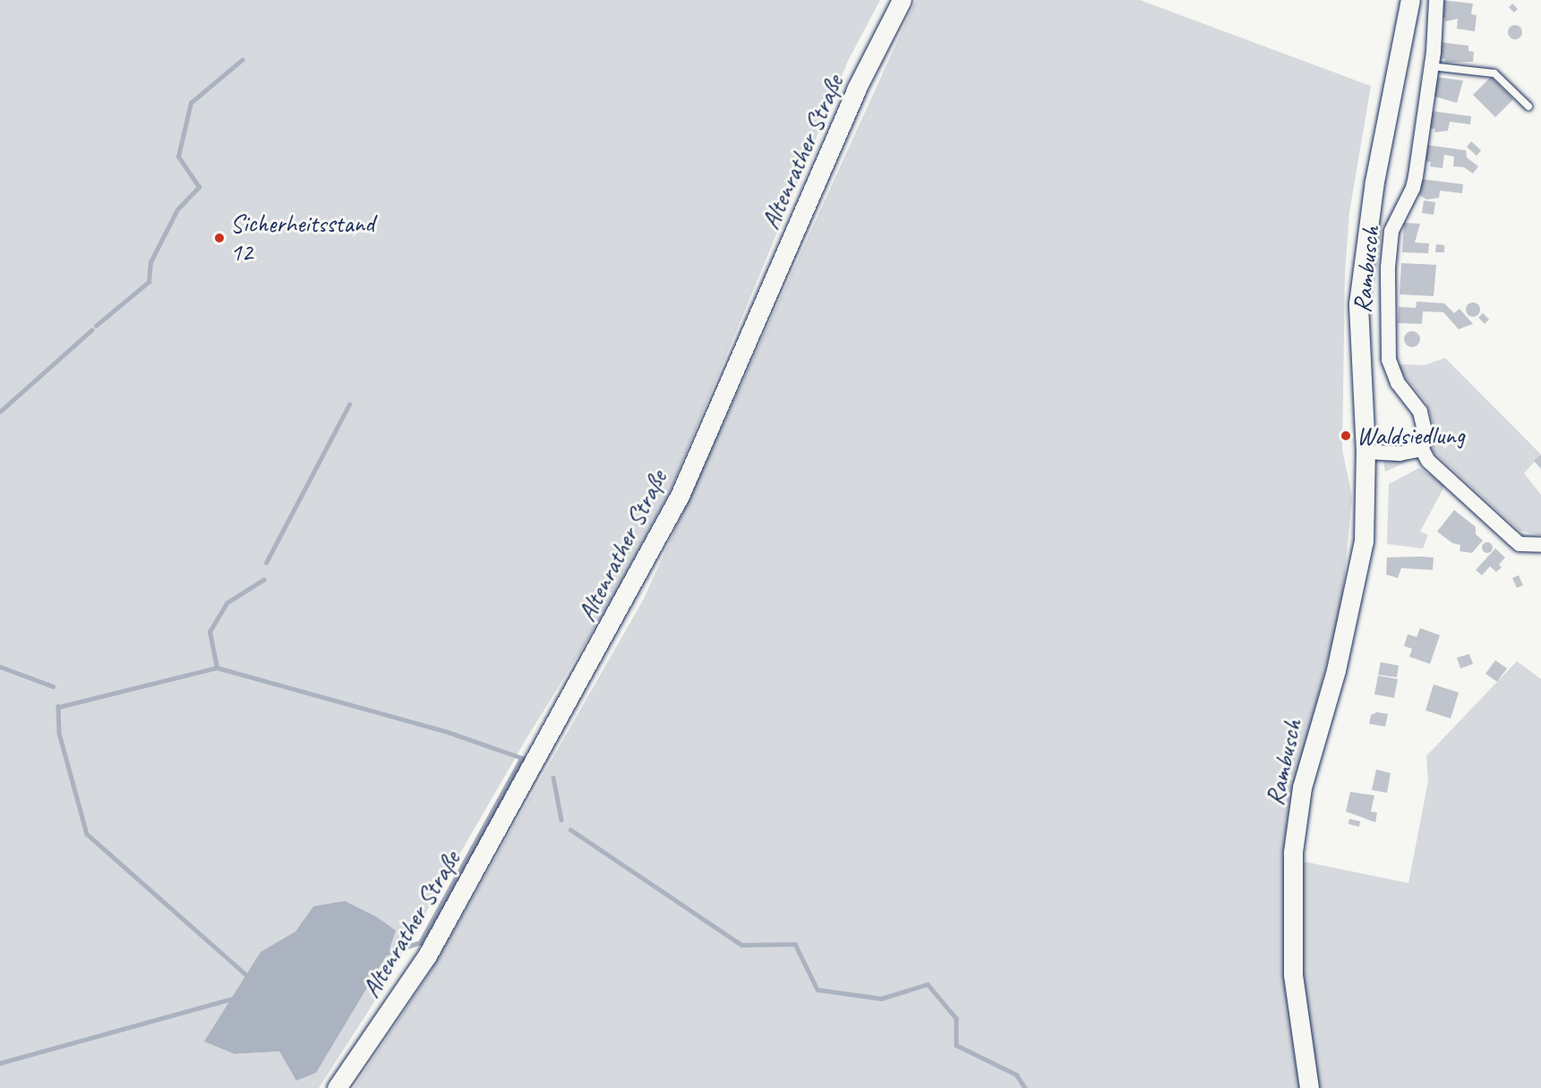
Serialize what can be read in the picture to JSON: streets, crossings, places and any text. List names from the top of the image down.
{
  "streets": {
    "street": ["Altenrather Straße", "Rambusch"]
  },
  "places": ["Sicherheitsstand 12", "Waldsiedlung"]
}
